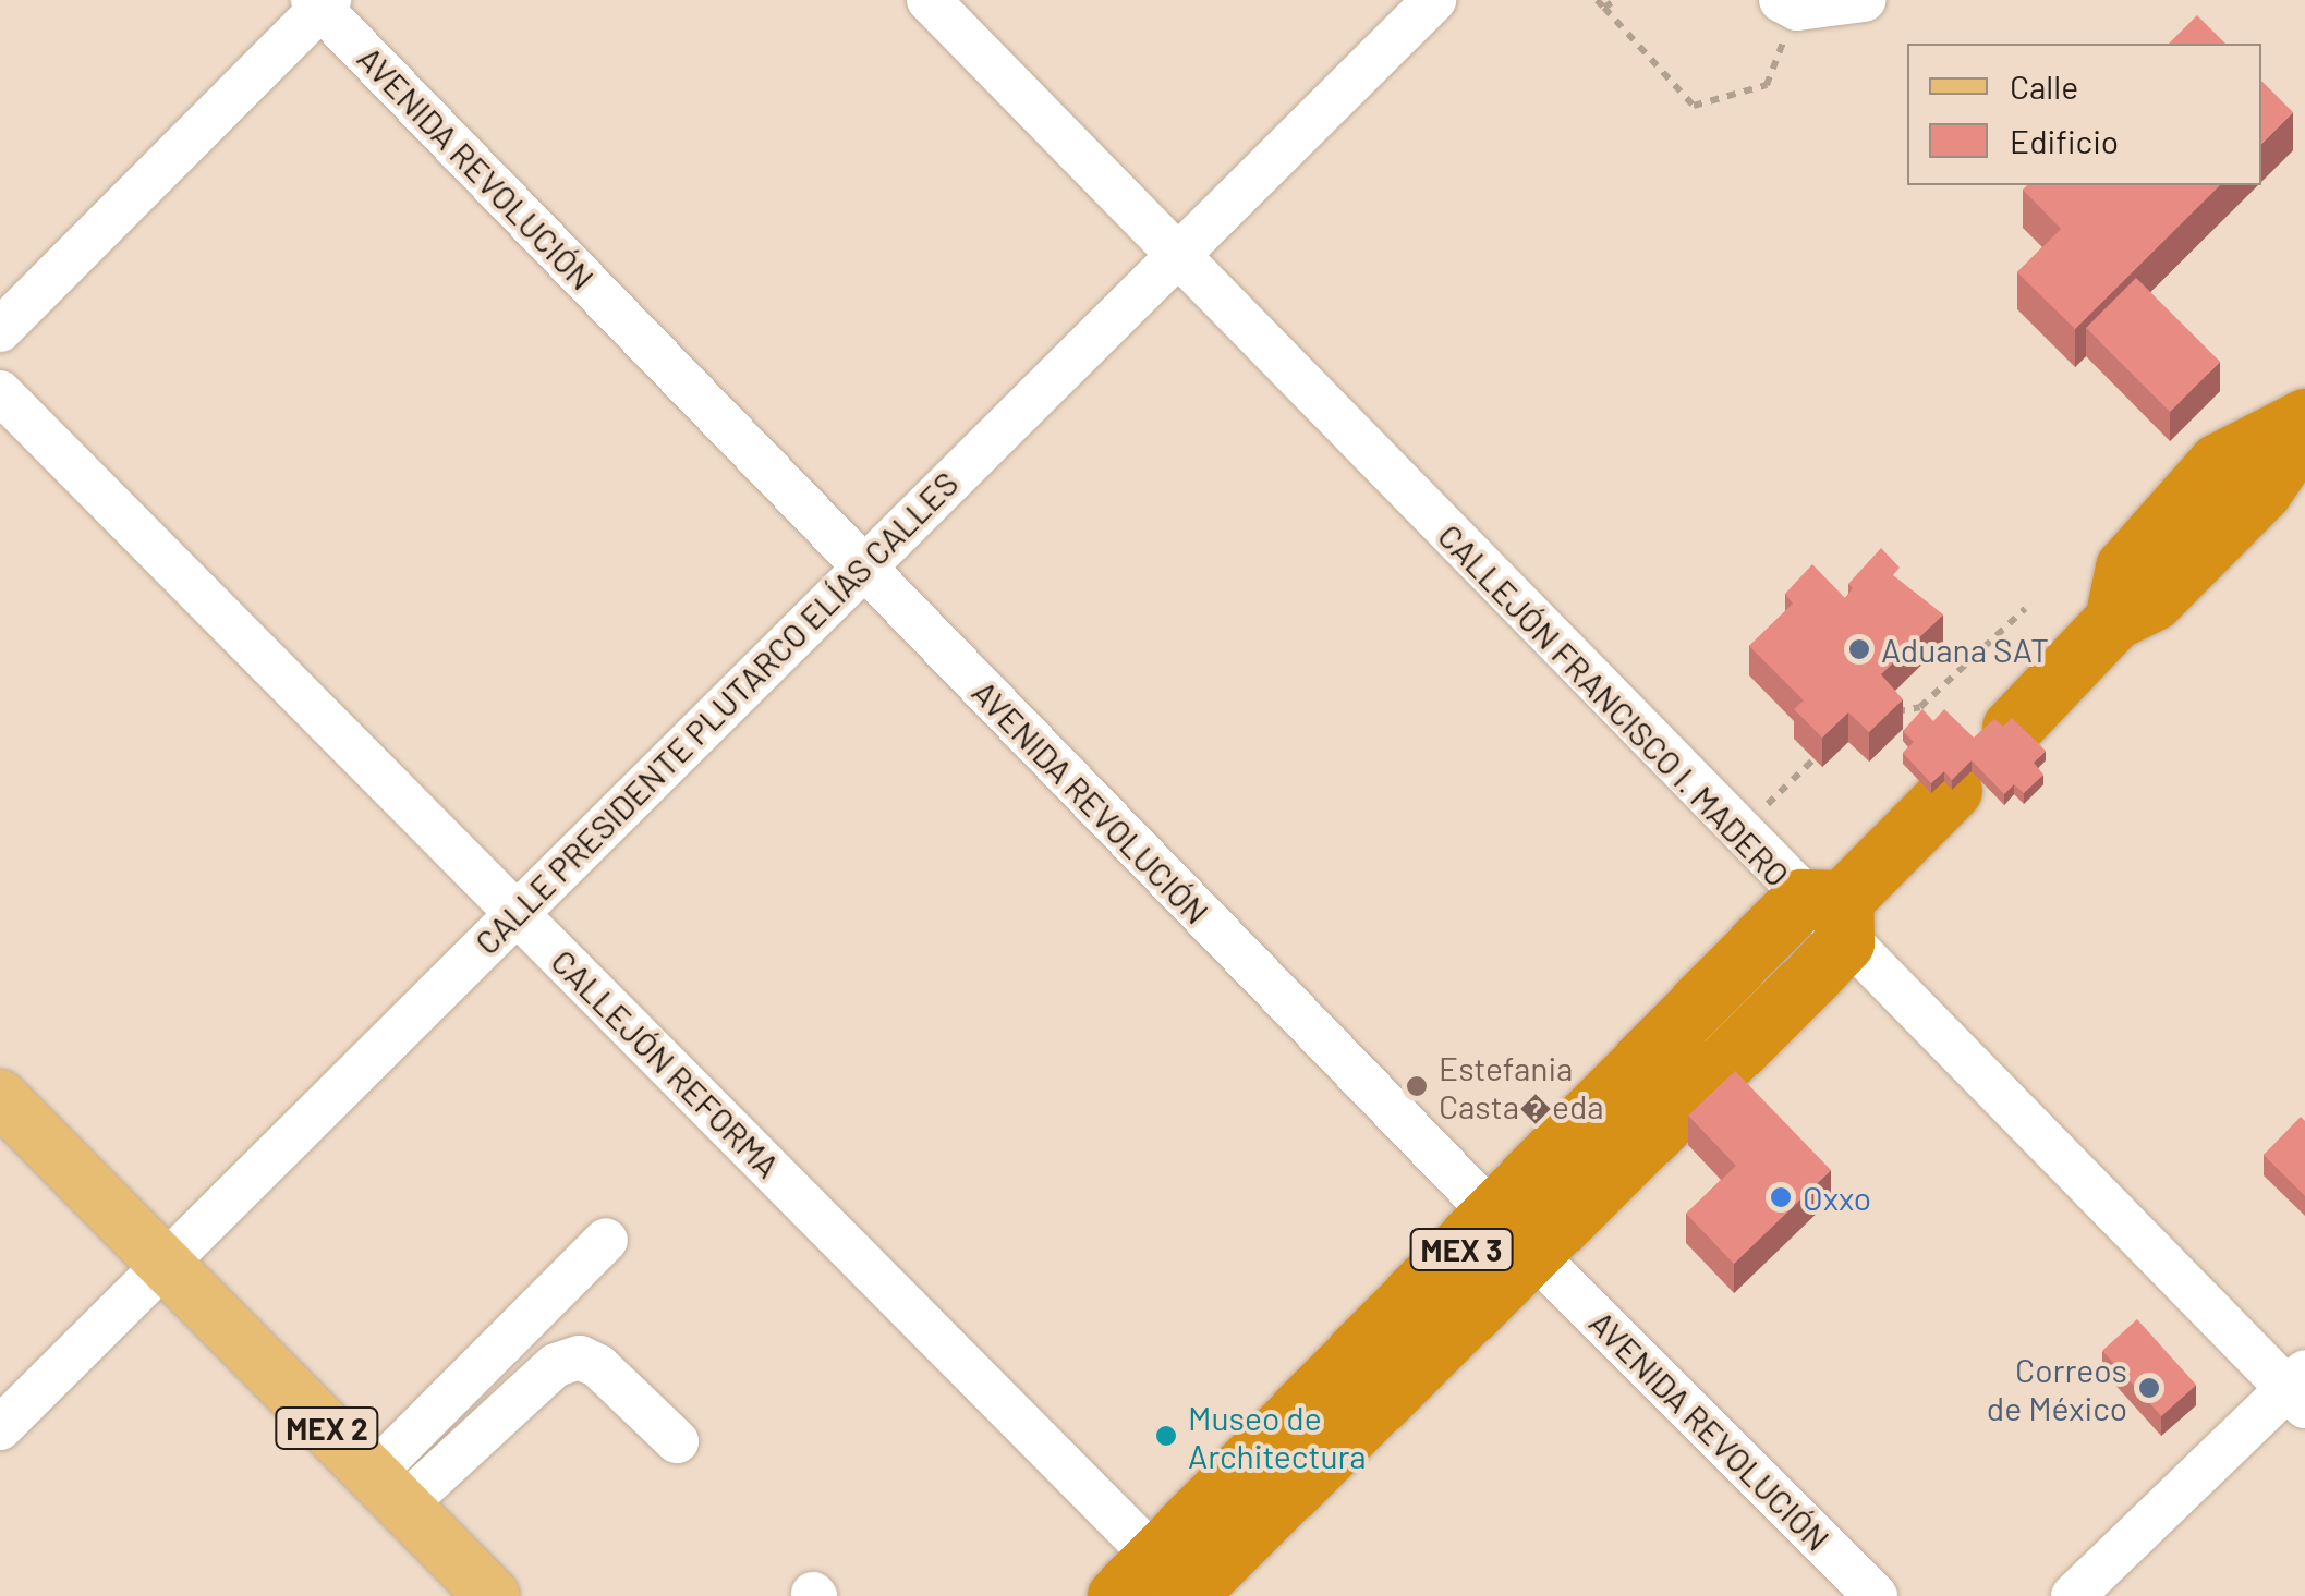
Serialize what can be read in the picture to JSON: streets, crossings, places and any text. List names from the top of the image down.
{
  "streets": {
    "highway": ["MEX 3"],
    "main road": ["MEX 2"],
    "street": [
      "AVENIDA REVOLUCIÓN",
      "CALLEJÓN FRANCISCO I. MADERO",
      "CALLE PRESIDENTE PLUTARCO ELÍAS CALLES",
      "CALLEJÓN REFORMA"
    ]
  },
  "crossings": [
    ["AVENIDA REVOLUCIÓN", "CALLE PRESIDENTE PLUTARCO ELÍAS CALLES"],
    ["AVENIDA REVOLUCIÓN", "MEX 3"],
    ["CALLEJÓN FRANCISCO I. MADERO", "CALLE PRESIDENTE PLUTARCO ELÍAS CALLES"],
    ["CALLEJÓN FRANCISCO I. MADERO", "MEX 3"],
    ["CALLE PRESIDENTE PLUTARCO ELÍAS CALLES", "CALLEJÓN REFORMA"],
    ["CALLE PRESIDENTE PLUTARCO ELÍAS CALLES", "MEX 2"],
    ["CALLEJÓN REFORMA", "MEX 3"]
  ],
  "places": [
    "Aduana SAT",
    "Estefania Casta�eda",
    "Oxxo",
    "Correos de México",
    "Museo de Architectura"
  ],
  "legend": ["Calle", "Edificio"]
}
